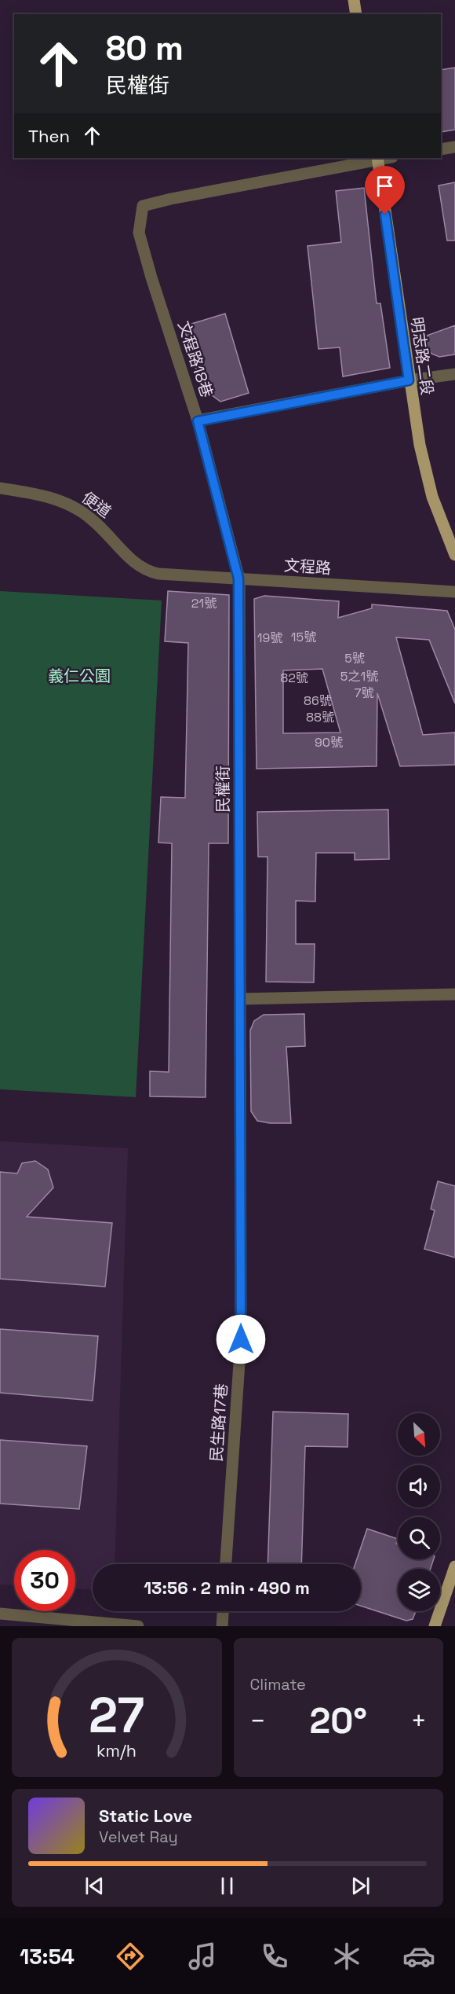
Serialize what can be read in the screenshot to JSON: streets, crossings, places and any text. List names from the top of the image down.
{
  "streets": {
    "main road": ["明志路二段"],
    "street": [
      "文程路18巷",
      "便道",
      "文程路",
      "民權街",
      "民生路17巷"
    ]
  },
  "crossings": [
    ["明志路二段", "文程路18巷"],
    ["文程路18巷", "文程路"],
    ["文程路18巷", "民權街"],
    ["便道", "文程路"],
    ["文程路", "民權街"],
    ["民權街", "民生路17巷"]
  ],
  "parks": ["義仁公園"],
  "house_numbers": [
    "21號",
    "15號",
    "19號",
    "5號",
    "5之1號",
    "82號",
    "7號",
    "86號",
    "88號",
    "90號"
  ],
  "north": "bottom right",
  "page": {
    "turn": ["80 m", "民權街"],
    "then": "Then",
    "limit": "30",
    "trip": "13:56 · 2 min · 490 m",
    "tile": "Climate",
    "heat": ["−", "20°", "+"],
    "song": ["Static Love", "Velvet Ray"],
    "tabs": "13:54",
    "gauge": ["27", "km/h"]
  }
}
